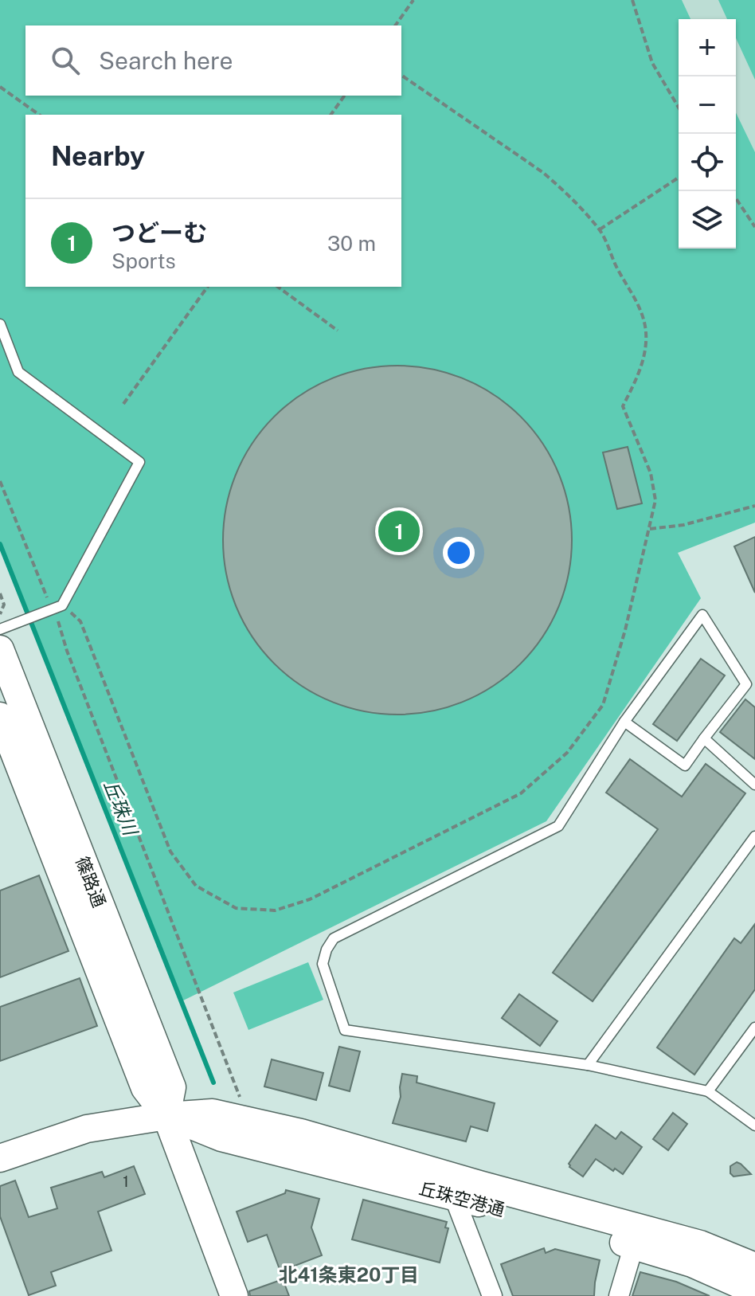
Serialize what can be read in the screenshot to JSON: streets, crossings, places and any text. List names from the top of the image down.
{
  "streets": {
    "street": ["篠路通", "丘珠空港通"]
  },
  "crossings": [
    ["篠路通", "丘珠空港通"]
  ],
  "districts": ["北41条東20丁目"],
  "water": ["丘珠川"],
  "house_numbers": ["1"],
  "page": {
    "map_buttons": ["+", "−"],
    "search": "Search here",
    "heading": "Nearby",
    "list": [
      {
        "mark": "1",
        "name": "つどーむ",
        "note": "Sports",
        "value": "30 m"
      }
    ],
    "pins": "1"
  }
}
